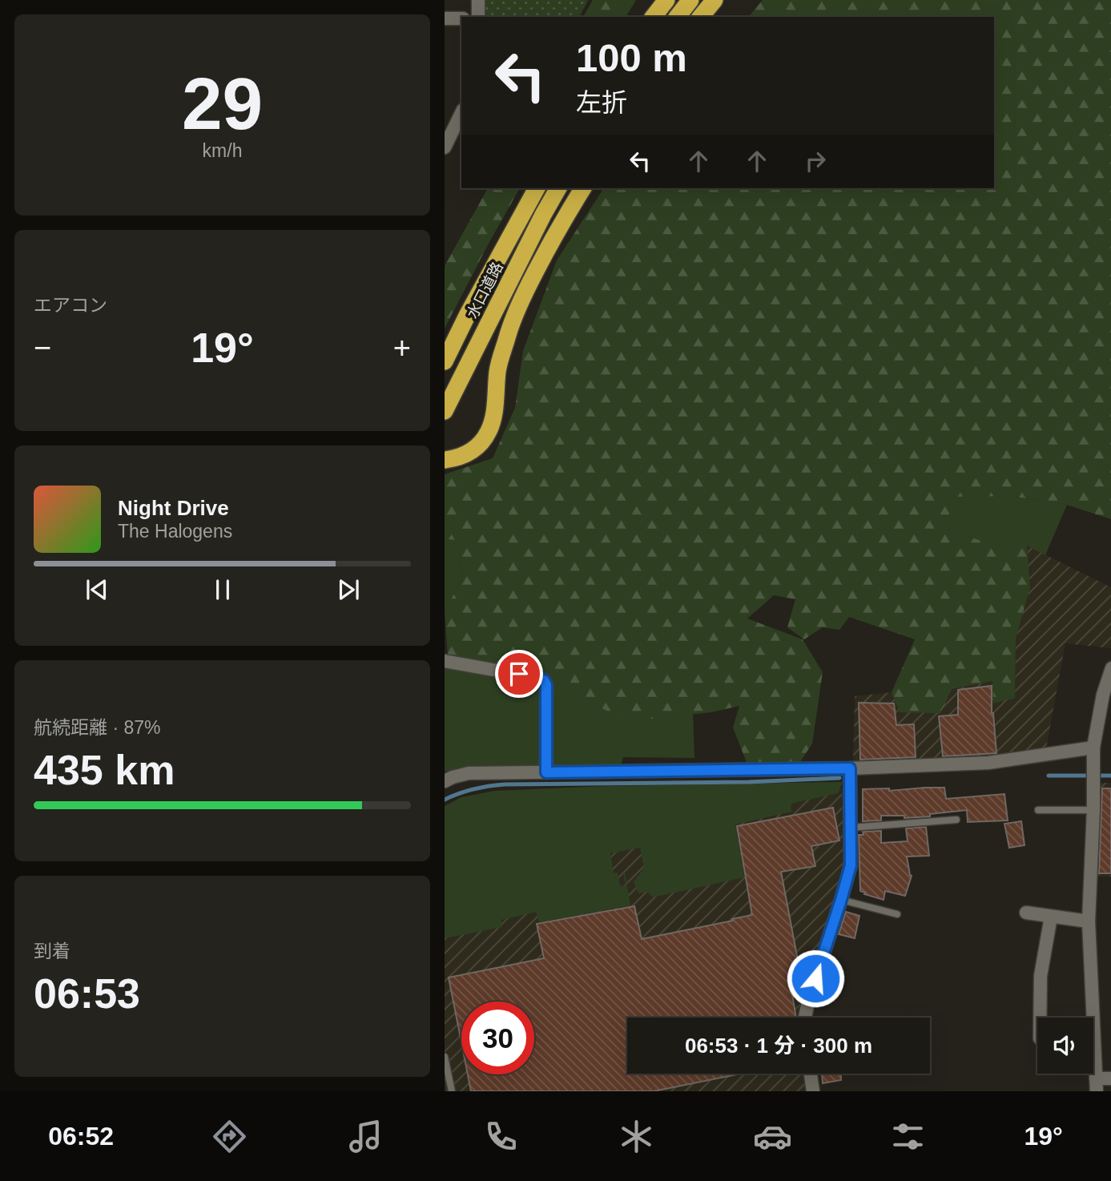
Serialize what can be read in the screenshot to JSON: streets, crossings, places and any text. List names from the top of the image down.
{
  "streets": {
    "highway": ["水口道路"]
  },
  "page": {
    "tile": [
      ["29", "km/h"],
      "エアコン",
      ["航続距離 · 87%", "435 km"],
      ["到着", "06:53"]
    ],
    "turn": ["100 m", "左折"],
    "heat": ["−", "19°", "+"],
    "song": ["Night Drive", "The Halogens"],
    "limit": "30",
    "trip": "06:53 · 1 分 · 300 m",
    "tabs": ["06:52", "19°"]
  }
}
